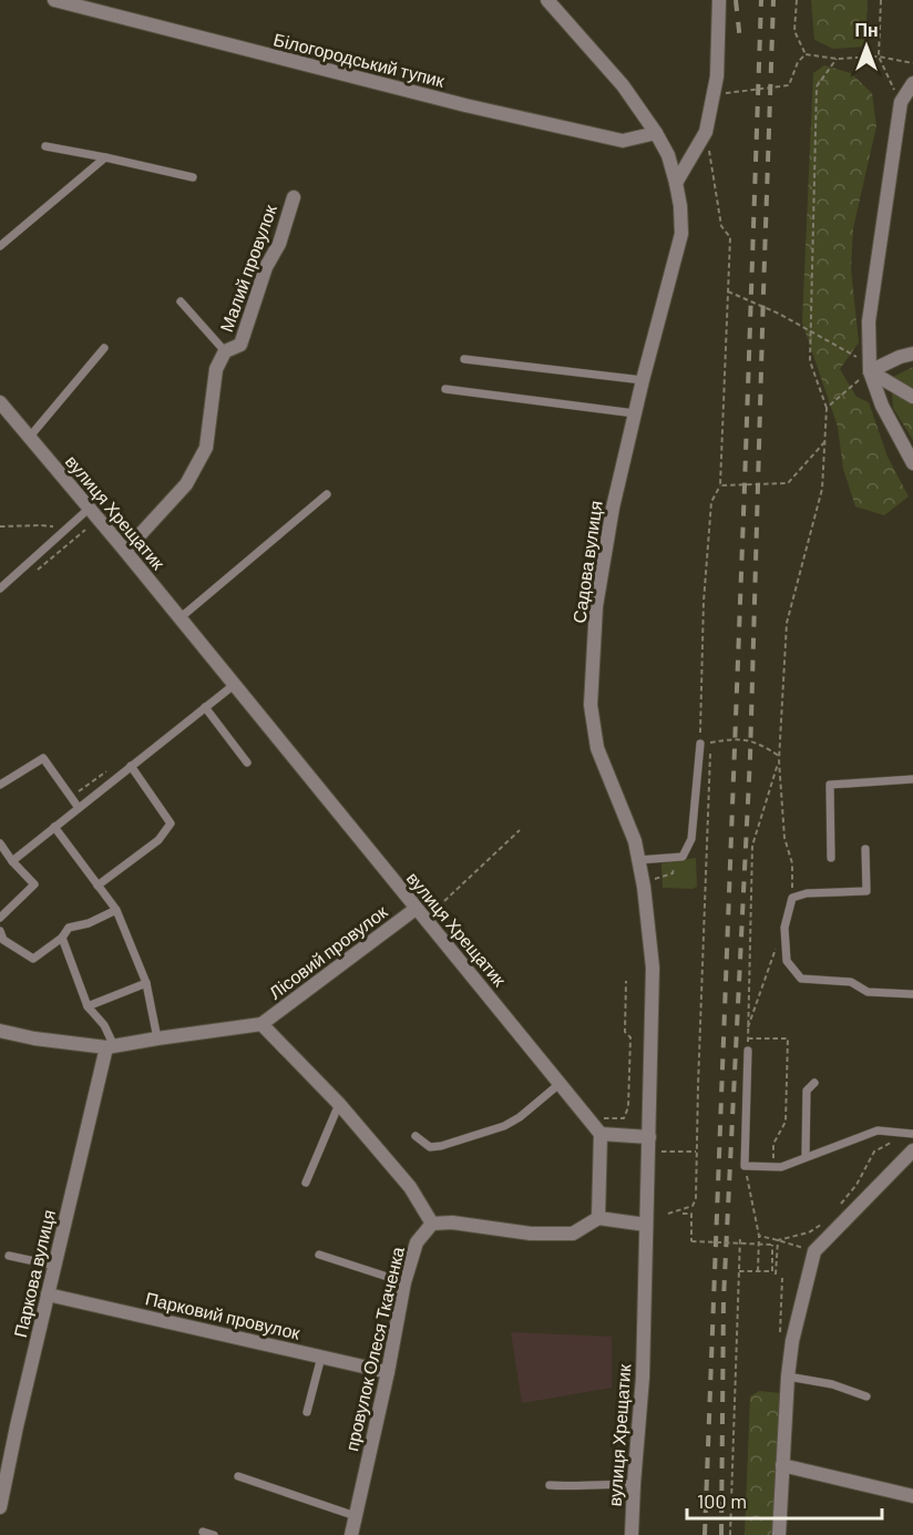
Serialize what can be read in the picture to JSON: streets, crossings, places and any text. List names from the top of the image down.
{
  "streets": {
    "street": [
      "Білогородський тупик",
      "Малий провулок",
      "вулиця Хрещатик",
      "Садова вулиця",
      "Лісовий провулок",
      "Паркова вулиця",
      "Парковий провулок",
      "провулок Олеся Ткаченка"
    ]
  },
  "crossings": [
    ["Білогородський тупик", "Садова вулиця"],
    ["Малий провулок", "вулиця Хрещатик"],
    ["вулиця Хрещатик", "Садова вулиця"],
    ["вулиця Хрещатик", "Лісовий провулок"],
    ["Паркова вулиця", "Парковий провулок"],
    ["Парковий провулок", "провулок Олеся Ткаченка"]
  ],
  "scale_bar": "100 m",
  "north": "top"
}
